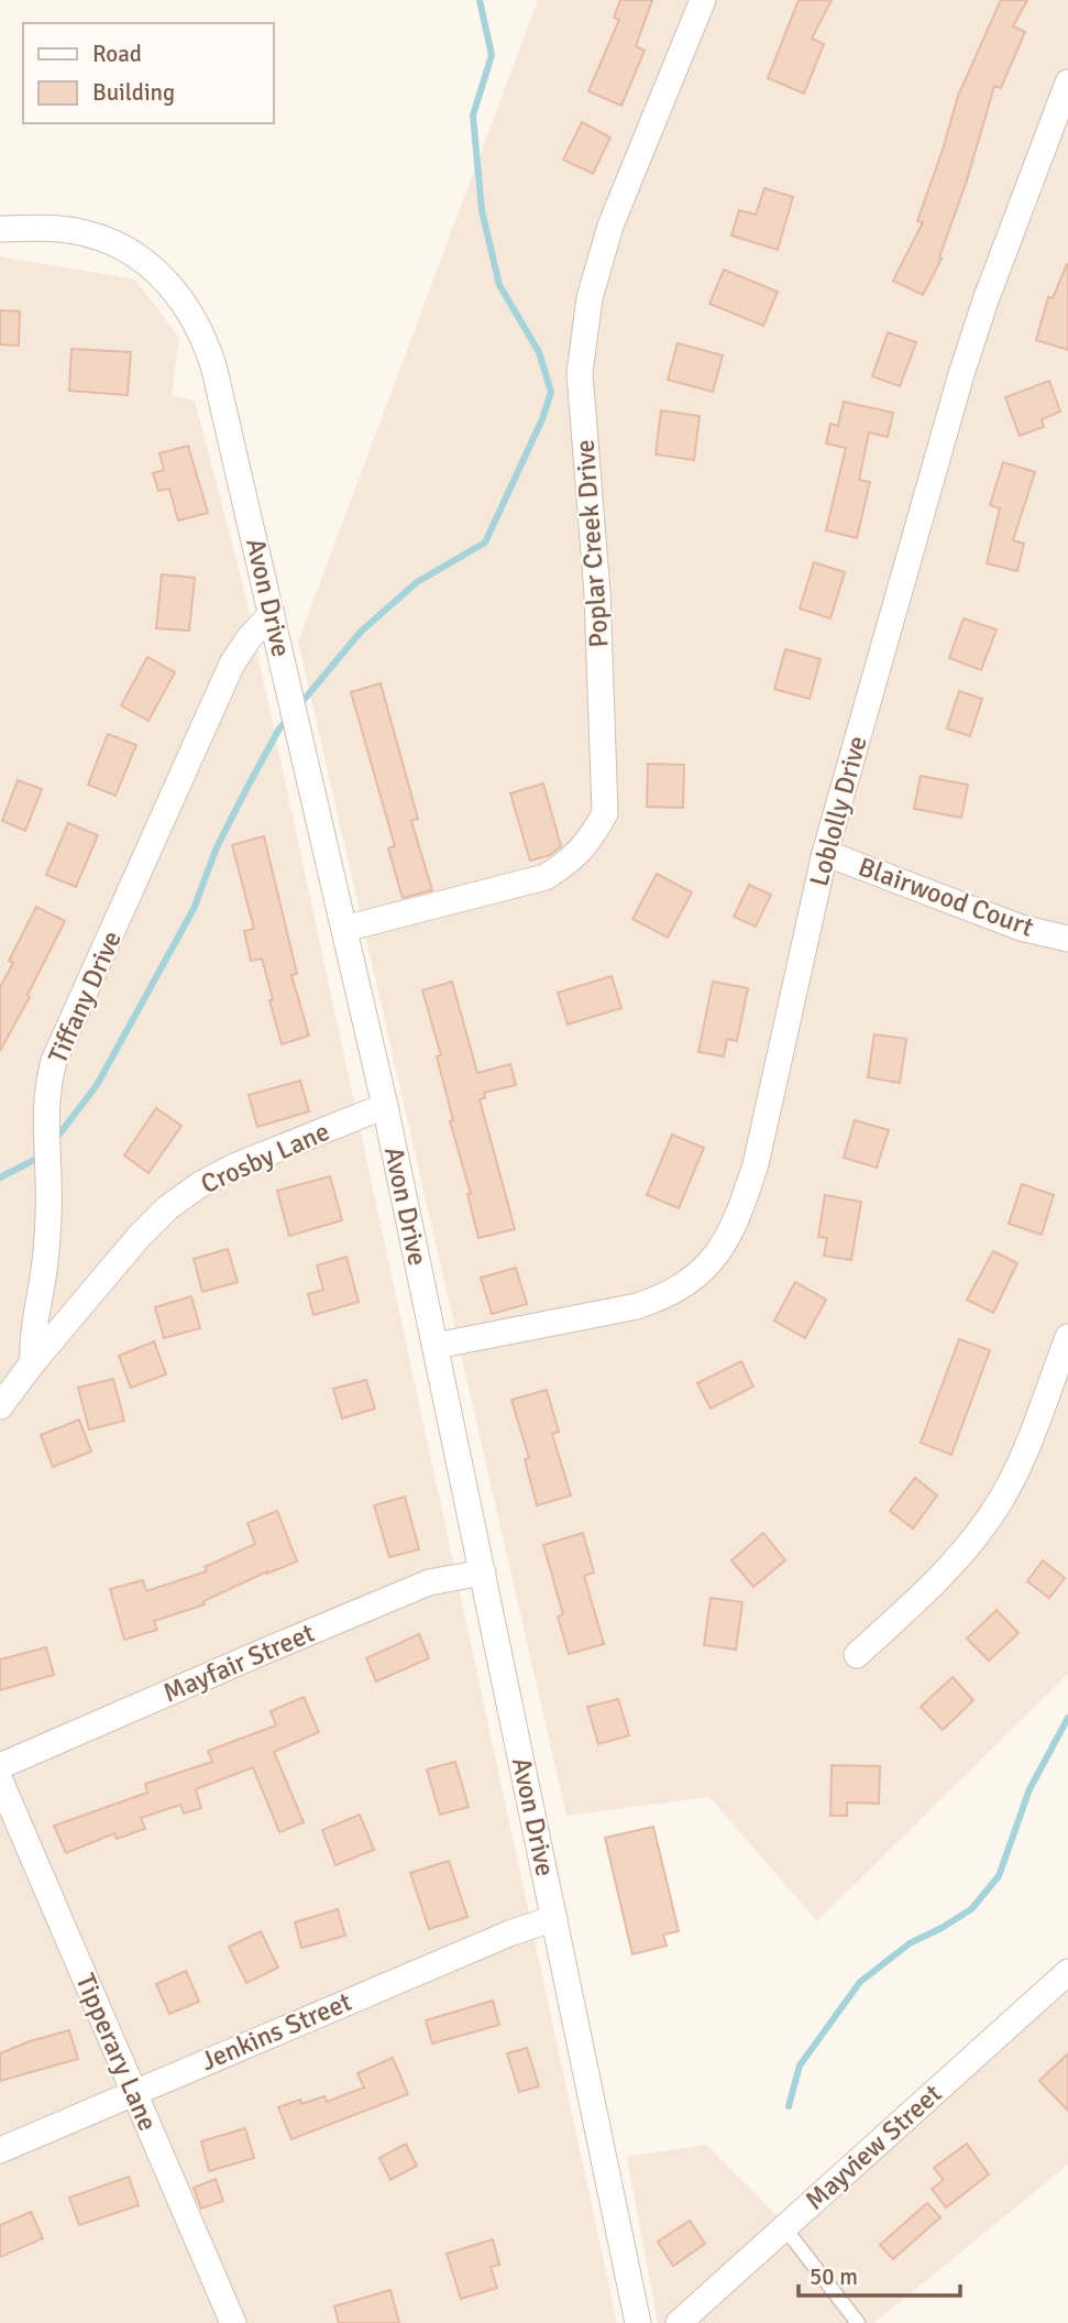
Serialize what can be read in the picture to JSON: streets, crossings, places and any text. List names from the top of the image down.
{
  "streets": {
    "street": [
      "Poplar Creek Drive",
      "Avon Drive",
      "Loblolly Drive",
      "Blairwood Court",
      "Tiffany Drive",
      "Crosby Lane",
      "Mayfair Street",
      "Jenkins Street",
      "Tipperary Lane",
      "Mayview Street"
    ]
  },
  "crossings": [
    ["Poplar Creek Drive", "Avon Drive"],
    ["Avon Drive", "Loblolly Drive"],
    ["Avon Drive", "Tiffany Drive"],
    ["Avon Drive", "Crosby Lane"],
    ["Avon Drive", "Mayfair Street"],
    ["Avon Drive", "Jenkins Street"],
    ["Loblolly Drive", "Blairwood Court"],
    ["Tiffany Drive", "Crosby Lane"],
    ["Jenkins Street", "Tipperary Lane"]
  ],
  "legend": ["Road", "Building"],
  "scale_bar": "50 m"
}
